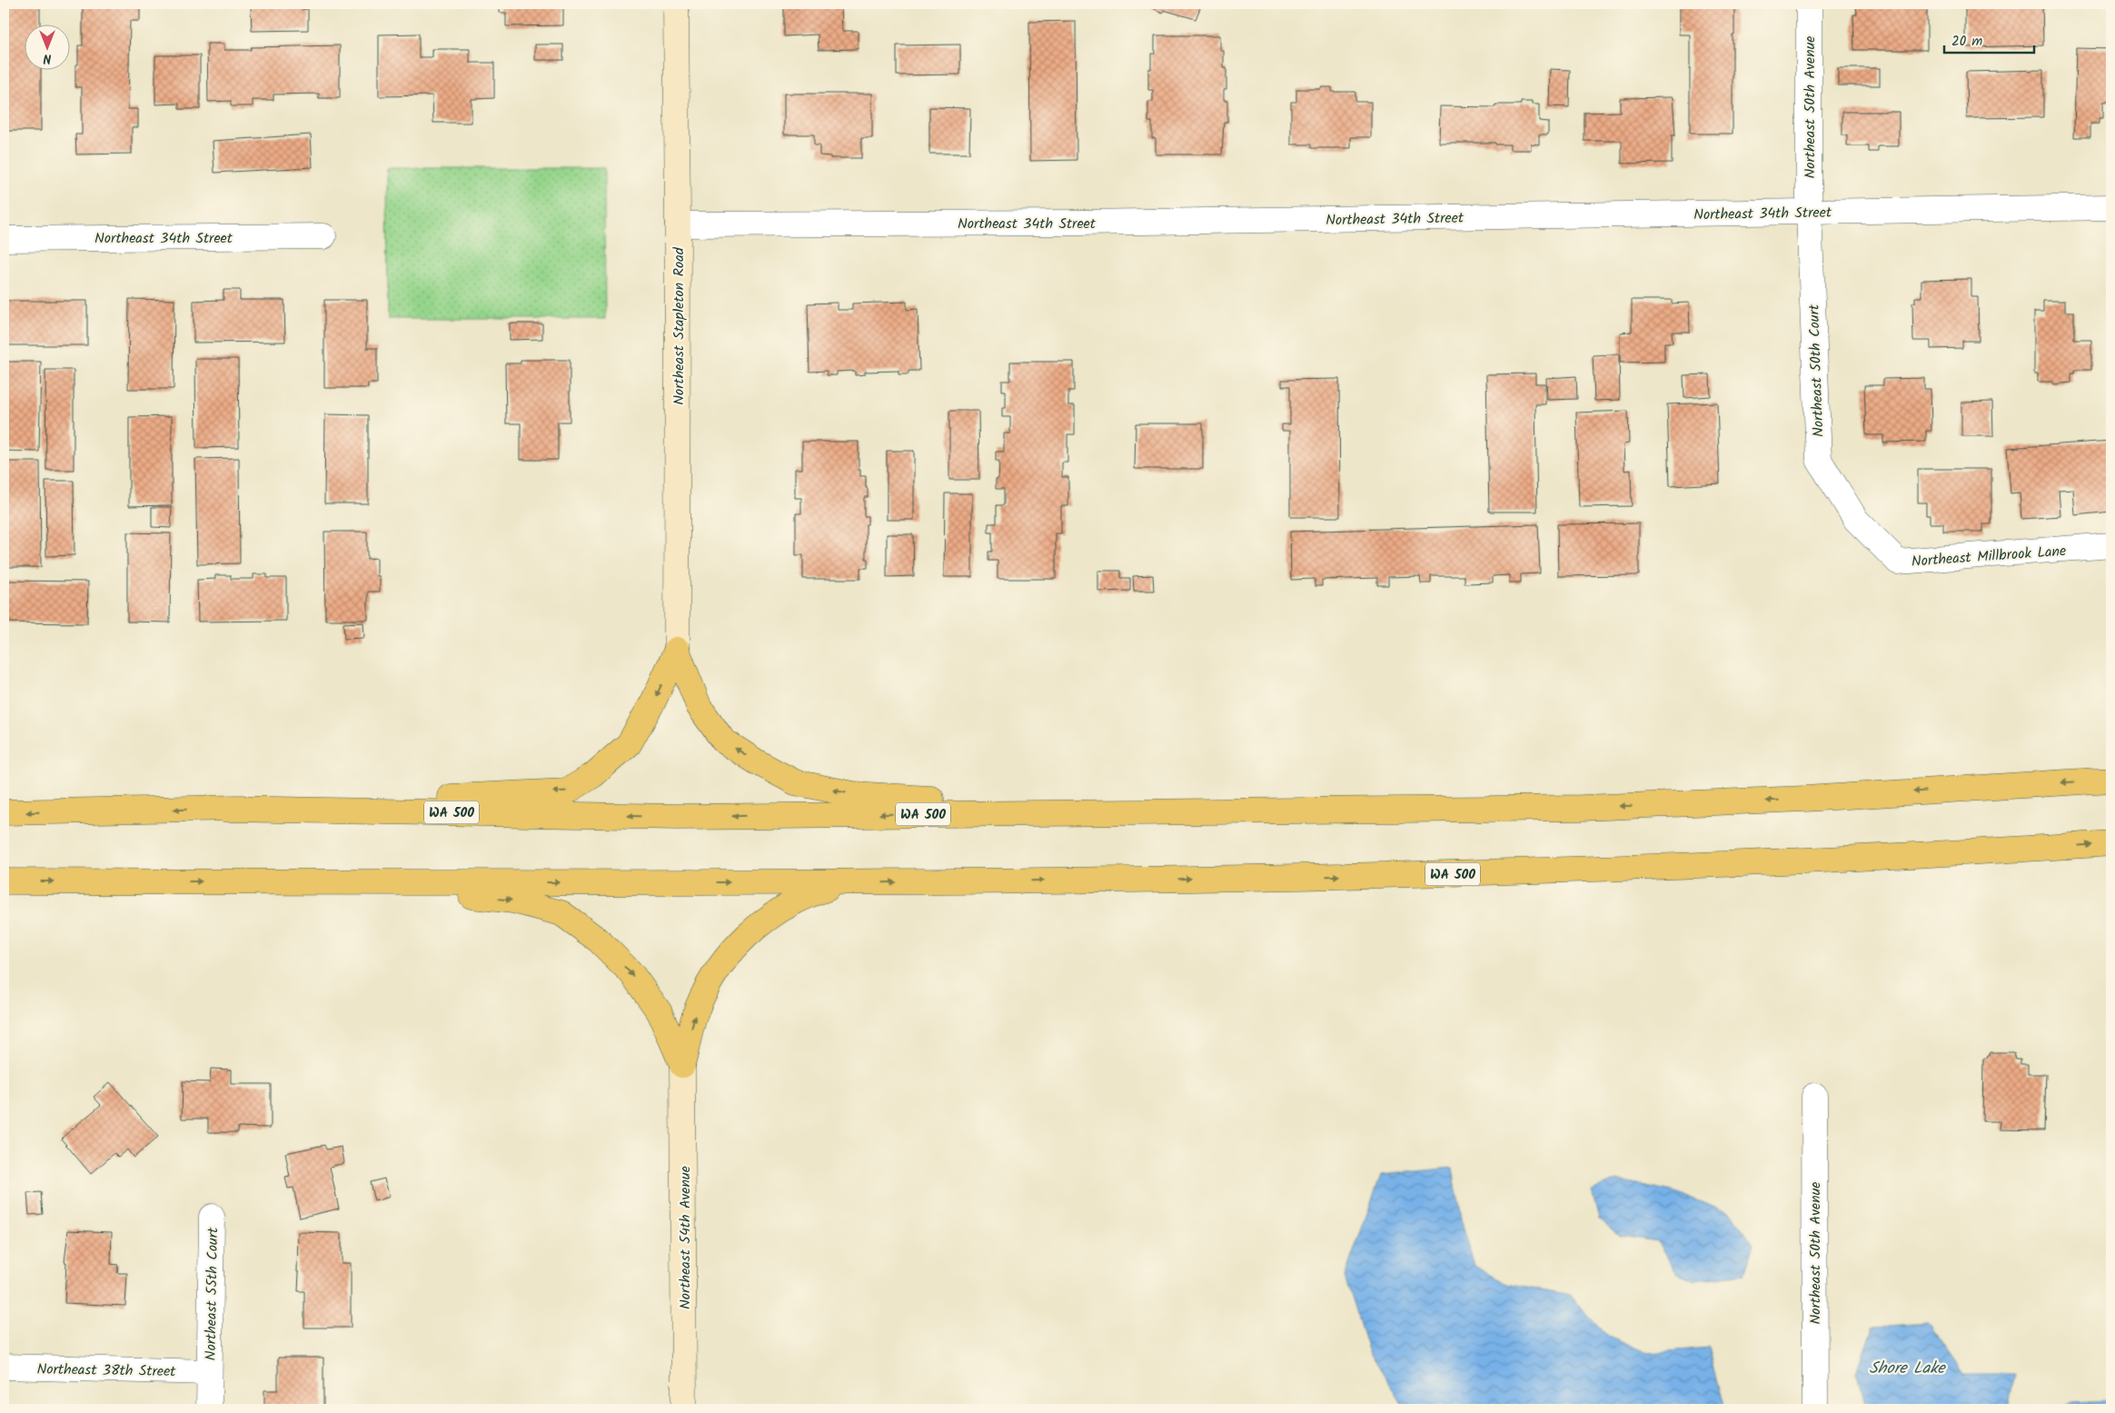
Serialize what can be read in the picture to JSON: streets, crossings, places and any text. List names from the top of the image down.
{
  "streets": {
    "highway": ["WA 500"],
    "street": [
      "Northeast 50th Avenue",
      "Northeast 34th Street",
      "Northeast Stapleton Road",
      "Northeast 50th Court",
      "Northeast Millbrook Lane",
      "Northeast 54th Avenue",
      "Northeast 55th Court",
      "Northeast 38th Street"
    ]
  },
  "crossings": [
    ["Northeast 50th Avenue", "Northeast 34th Street"],
    ["Northeast 50th Avenue", "Northeast 50th Court"],
    ["Northeast 34th Street", "Northeast Stapleton Road"],
    ["Northeast 34th Street", "Northeast 50th Court"],
    ["Northeast 50th Court", "Northeast Millbrook Lane"],
    ["Northeast 55th Court", "Northeast 38th Street"]
  ],
  "water": ["Shore Lake"],
  "scale_bar": "20 m",
  "north": "bottom"
}
